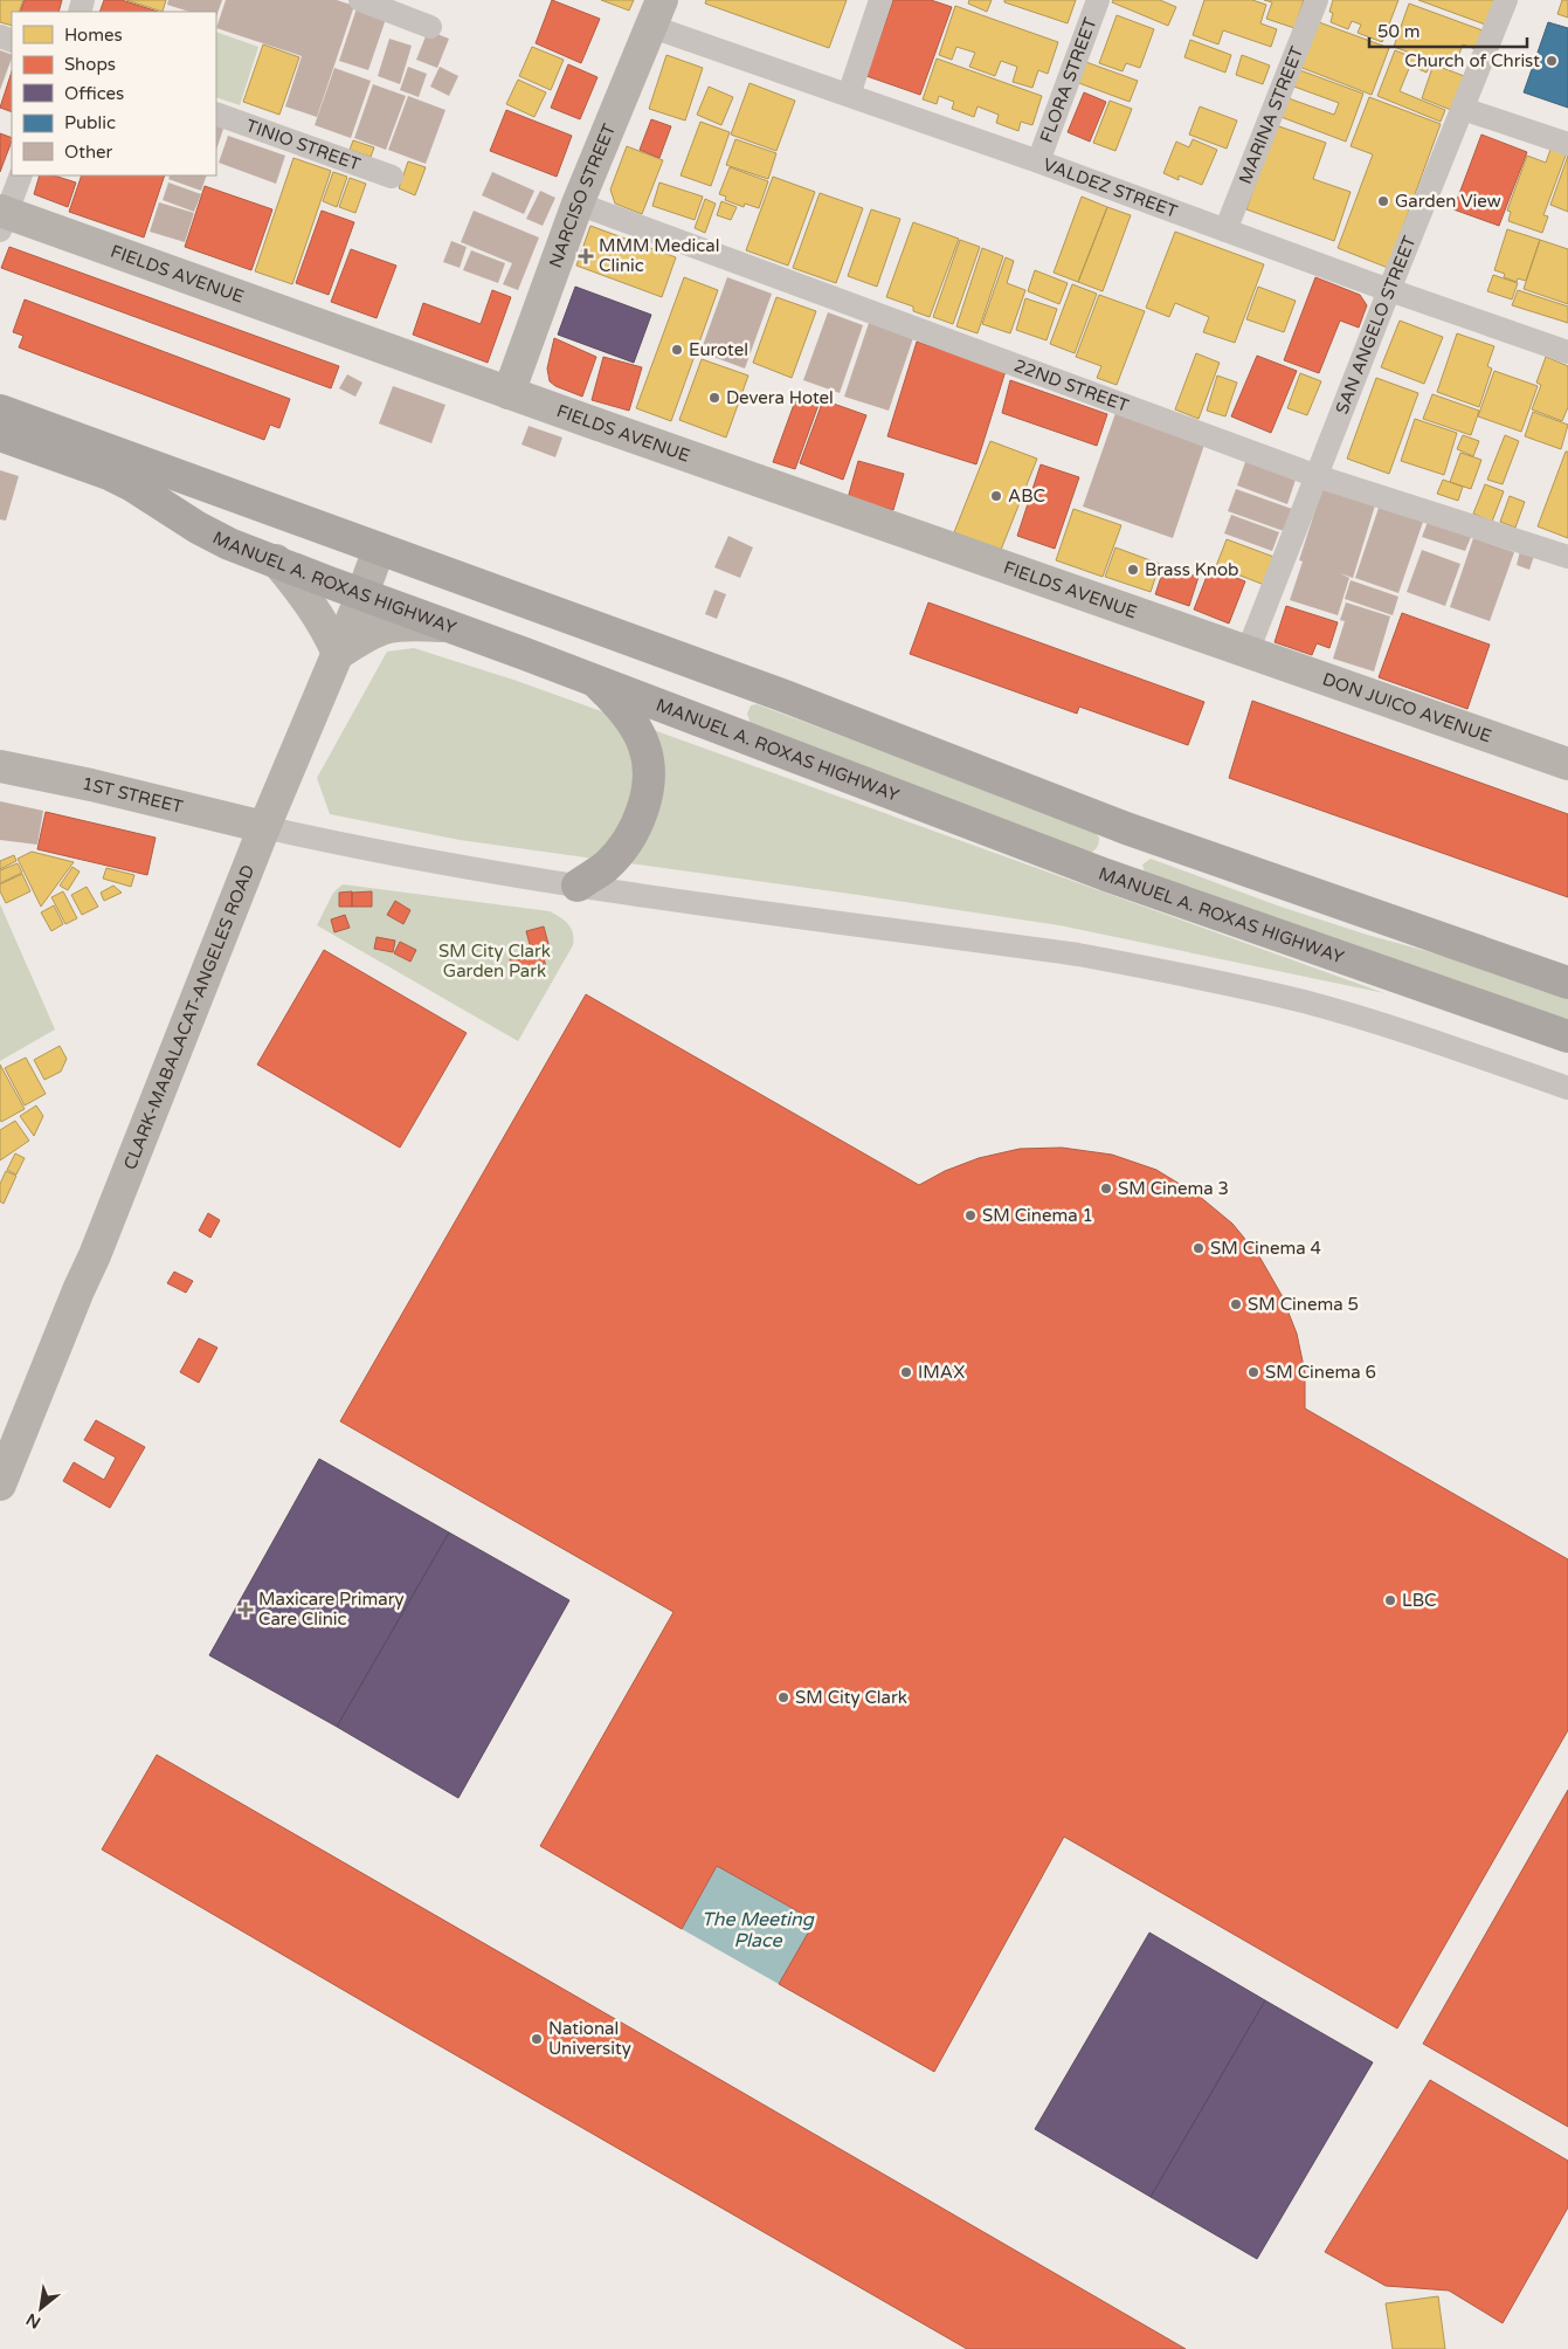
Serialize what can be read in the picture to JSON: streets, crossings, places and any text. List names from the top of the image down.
{
  "streets": {
    "main road": [
      "NARCISO STREET",
      "FIELDS AVENUE",
      "MANUEL A. ROXAS HIGHWAY",
      "DON JUICO AVENUE",
      "1ST STREET",
      "CLARK-MABALACAT-ANGELES ROAD"
    ],
    "street": [
      "FLORA STREET",
      "MARINA STREET",
      "TINIO STREET",
      "VALDEZ STREET",
      "SAN ANGELO STREET",
      "22ND STREET"
    ]
  },
  "crossings": [
    ["FLORA STREET", "VALDEZ STREET"],
    ["MARINA STREET", "VALDEZ STREET"],
    ["VALDEZ STREET", "NARCISO STREET"],
    ["VALDEZ STREET", "SAN ANGELO STREET"],
    ["NARCISO STREET", "FIELDS AVENUE"],
    ["NARCISO STREET", "22ND STREET"],
    ["FIELDS AVENUE", "SAN ANGELO STREET"],
    ["FIELDS AVENUE", "DON JUICO AVENUE"],
    ["SAN ANGELO STREET", "22ND STREET"],
    ["SAN ANGELO STREET", "DON JUICO AVENUE"],
    ["MANUEL A. ROXAS HIGHWAY", "CLARK-MABALACAT-ANGELES ROAD"],
    ["1ST STREET", "CLARK-MABALACAT-ANGELES ROAD"]
  ],
  "water": ["The Meeting Place"],
  "parks": ["SM City Clark Garden Park"],
  "places": {
    "other": [
      "Church of Christ",
      "Garden View",
      "Eurotel",
      "Devera Hotel",
      "ABC",
      "Brass Knob",
      "SM Cinema 3",
      "SM Cinema 1",
      "SM Cinema 4",
      "SM Cinema 5",
      "IMAX",
      "SM Cinema 6",
      "LBC",
      "SM City Clark",
      "National University"
    ],
    "health": ["MMM Medical Clinic", "Maxicare Primary Care Clinic"]
  },
  "legend": [
    "Homes",
    "Shops",
    "Offices",
    "Public",
    "Other"
  ],
  "scale_bar": "50 m",
  "north": "bottom left"
}
